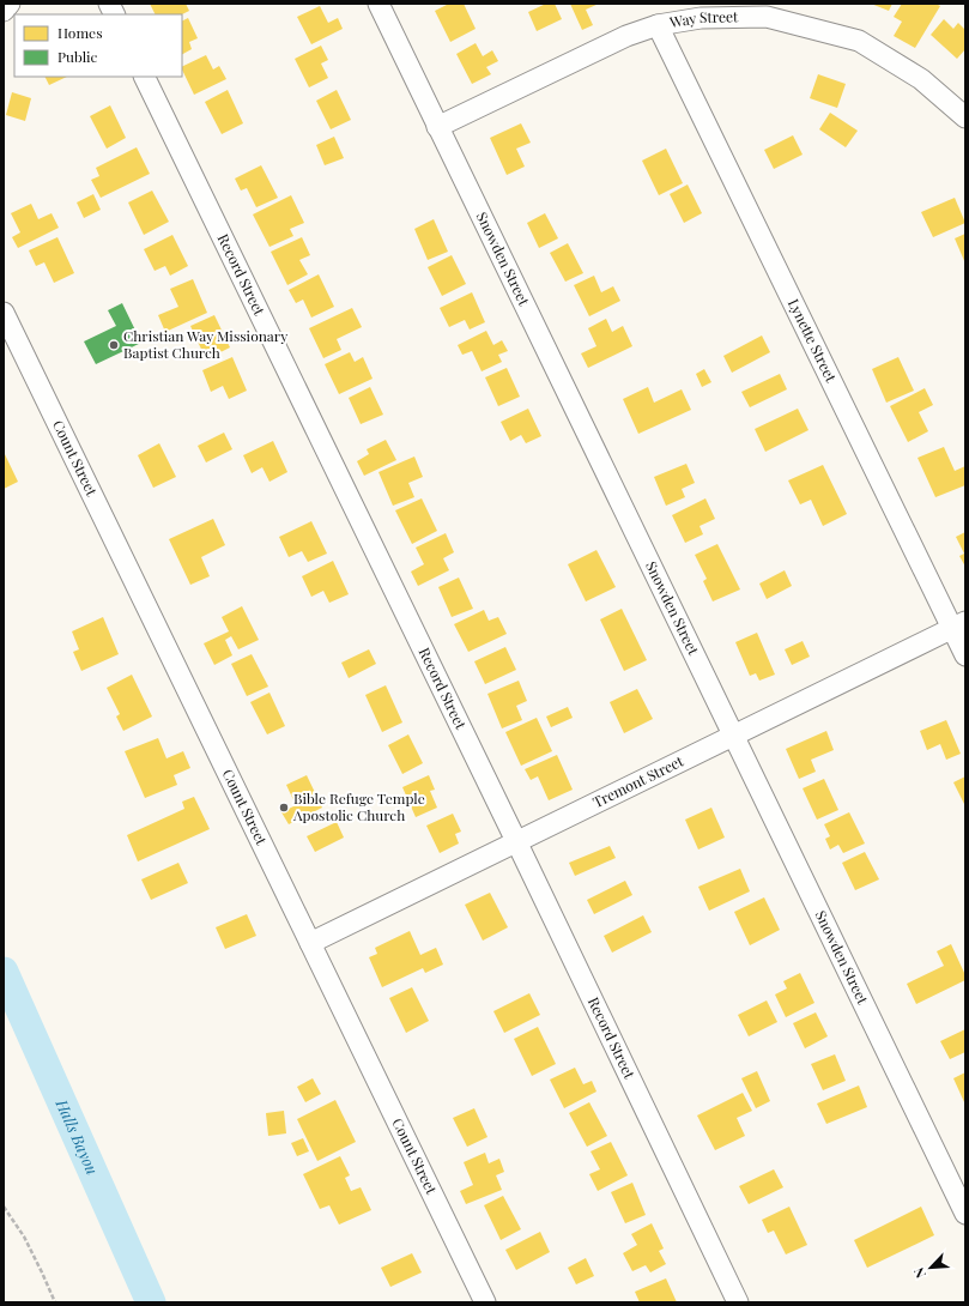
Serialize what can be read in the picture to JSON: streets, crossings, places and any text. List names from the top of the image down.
{
  "streets": {
    "street": [
      "Way Street",
      "Snowden Street",
      "Record Street",
      "Lynette Street",
      "Count Street",
      "Tremont Street"
    ]
  },
  "crossings": [
    ["Way Street", "Snowden Street"],
    ["Way Street", "Lynette Street"],
    ["Snowden Street", "Tremont Street"],
    ["Record Street", "Tremont Street"],
    ["Lynette Street", "Tremont Street"],
    ["Count Street", "Tremont Street"]
  ],
  "water": ["Halls Bayou"],
  "places": ["Christian Way Missionary Baptist Church", "Bible Refuge Temple Apostolic Church"],
  "legend": ["Homes", "Public"],
  "north": "bottom left"
}
